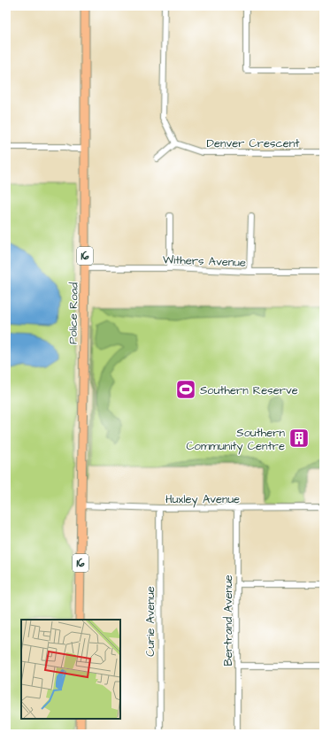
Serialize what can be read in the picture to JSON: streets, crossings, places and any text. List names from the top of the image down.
{
  "streets": {
    "main road": ["16", "Police Road"],
    "street": [
      "Denver Crescent",
      "Withers Avenue",
      "Huxley Avenue",
      "Bertrand Avenue",
      "Curie Avenue"
    ]
  },
  "crossings": [
    ["Withers Avenue", "Police Road"],
    ["Police Road", "Huxley Avenue"],
    ["Huxley Avenue", "Bertrand Avenue"],
    ["Huxley Avenue", "Curie Avenue"]
  ],
  "places": {
    "sports": ["Southern Reserve"],
    "building": ["Southern Community Centre"]
  }
}
